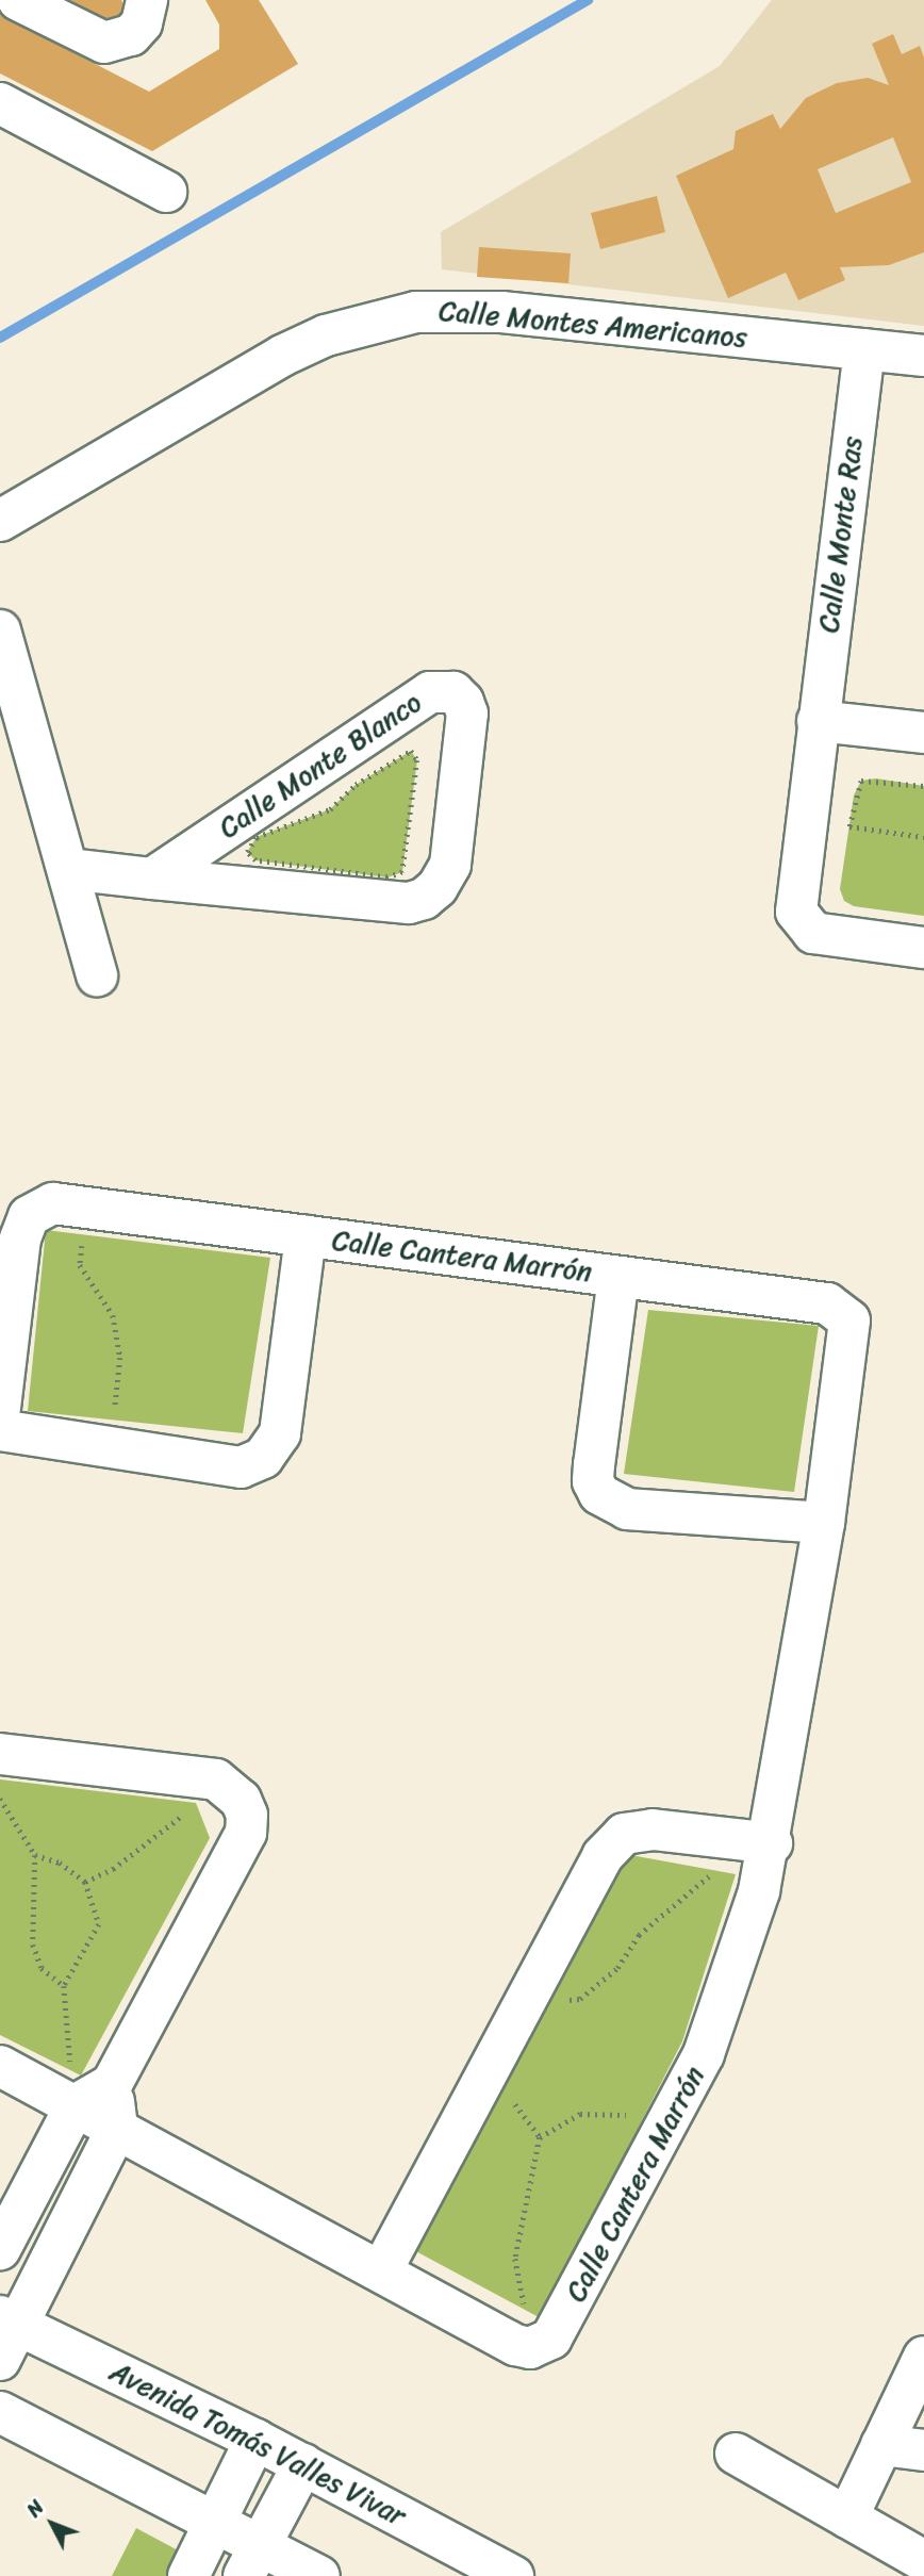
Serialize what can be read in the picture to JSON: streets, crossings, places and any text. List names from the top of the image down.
{
  "streets": {
    "street": [
      "Calle Montes Americanos",
      "Calle Monte Ras",
      "Calle Monte Blanco",
      "Calle Cantera Marrón",
      "Avenida Tomás Valles Vivar"
    ]
  },
  "crossings": [
    ["Calle Montes Americanos", "Calle Monte Ras"]
  ],
  "north": "top left"
}
